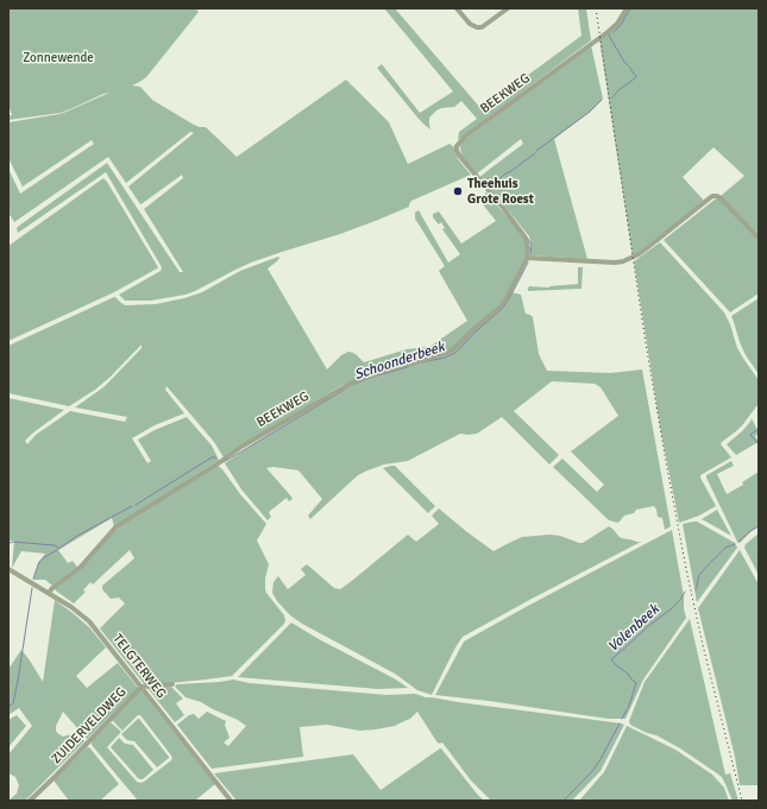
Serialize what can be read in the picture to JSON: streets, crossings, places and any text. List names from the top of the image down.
{
  "streets": {
    "street": ["BEEKWEG", "TELGTERWEG", "ZUIDERVELDWEG"]
  },
  "crossings": [
    ["BEEKWEG", "TELGTERWEG"],
    ["TELGTERWEG", "ZUIDERVELDWEG"]
  ],
  "water": ["Schoonderbeek", "Volenbeek"],
  "parks": ["Zonnewende"],
  "places": ["Theehuis Grote Roest"]
}
